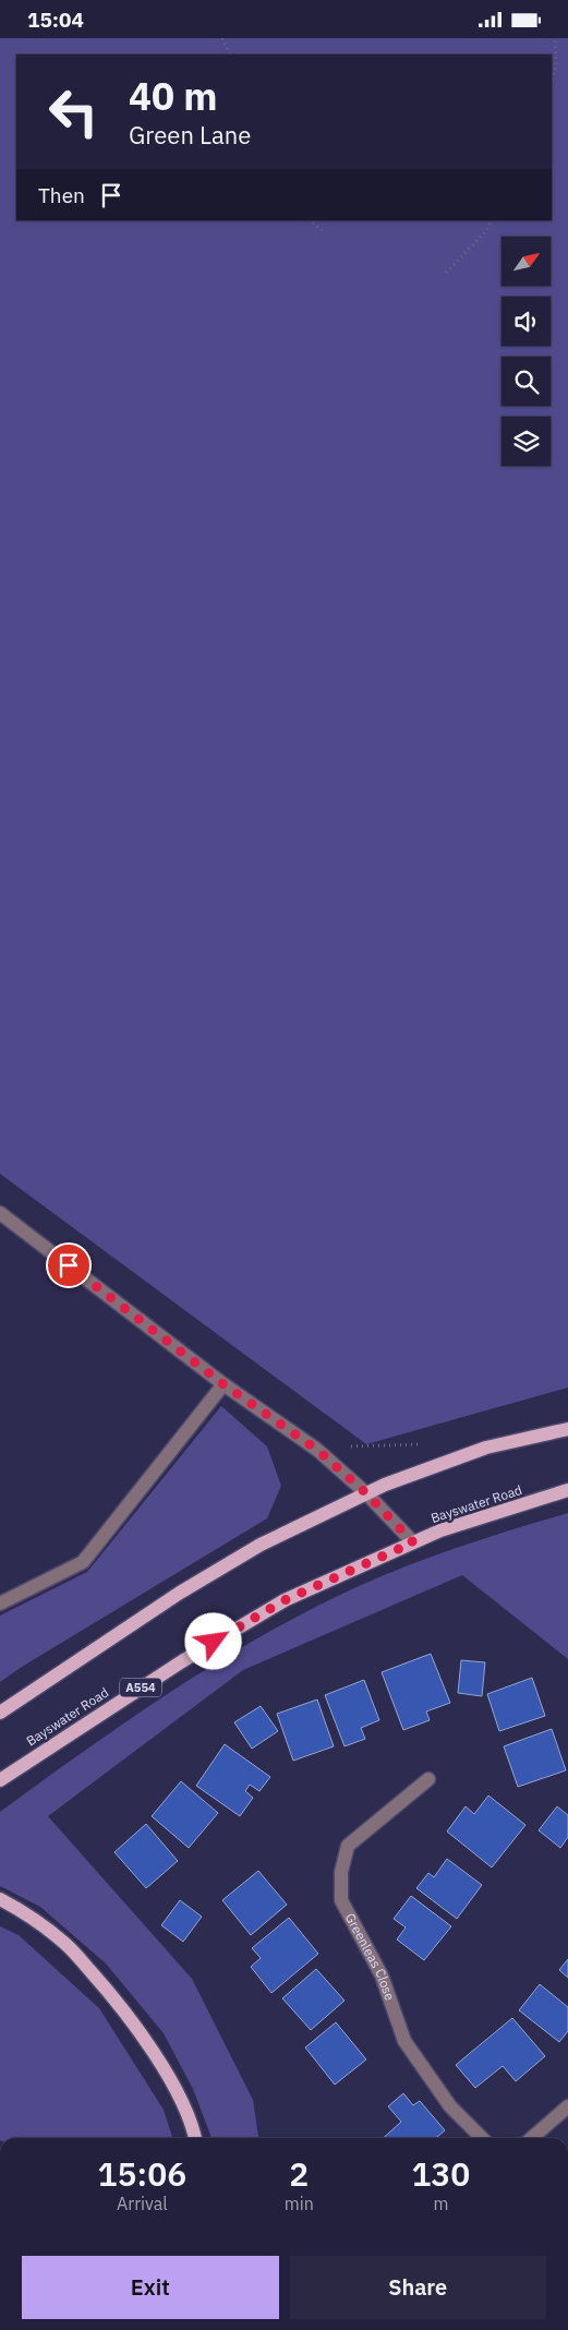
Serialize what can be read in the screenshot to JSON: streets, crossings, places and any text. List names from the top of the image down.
{
  "streets": {
    "main road": ["Bayswater Road", "A554"],
    "street": ["Greenleas Close"]
  },
  "north": "top right",
  "page": {
    "status": "15:04",
    "turn": ["40 m", "Green Lane"],
    "then": "Then",
    "eta": [
      "15:06",
      "Arrival",
      "2",
      "min",
      "130",
      "m"
    ],
    "buttons": ["Exit", "Share"]
  }
}
